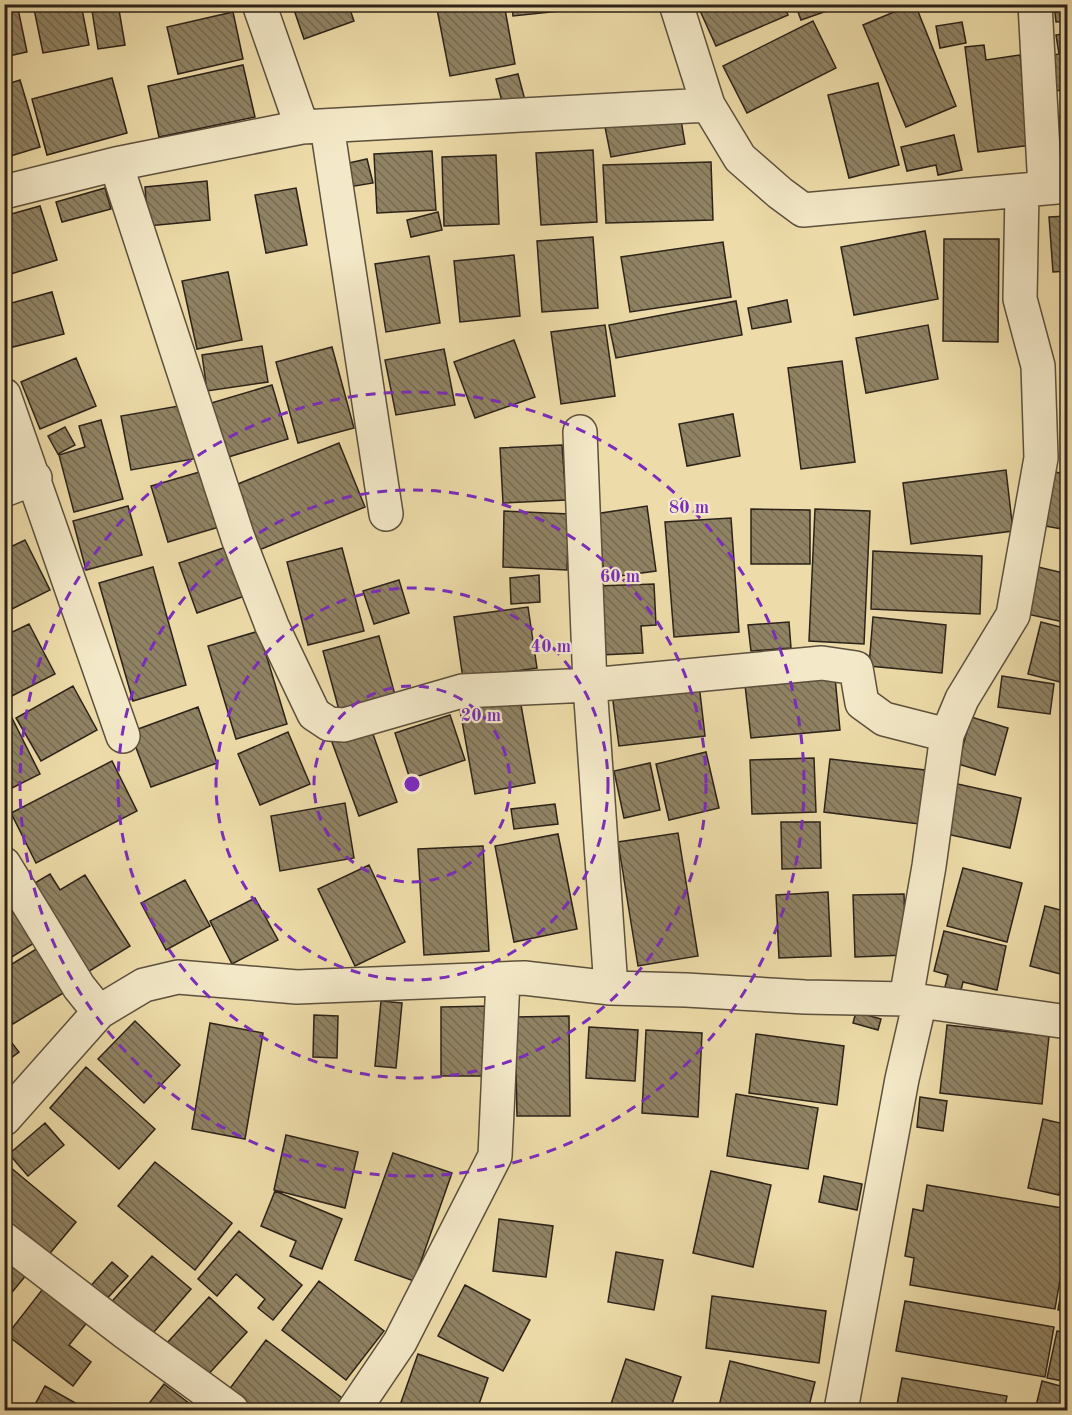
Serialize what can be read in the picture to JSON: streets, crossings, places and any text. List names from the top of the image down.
{
  "rings": [
    "80 m",
    "60 m",
    "40 m",
    "20 m"
  ]
}
